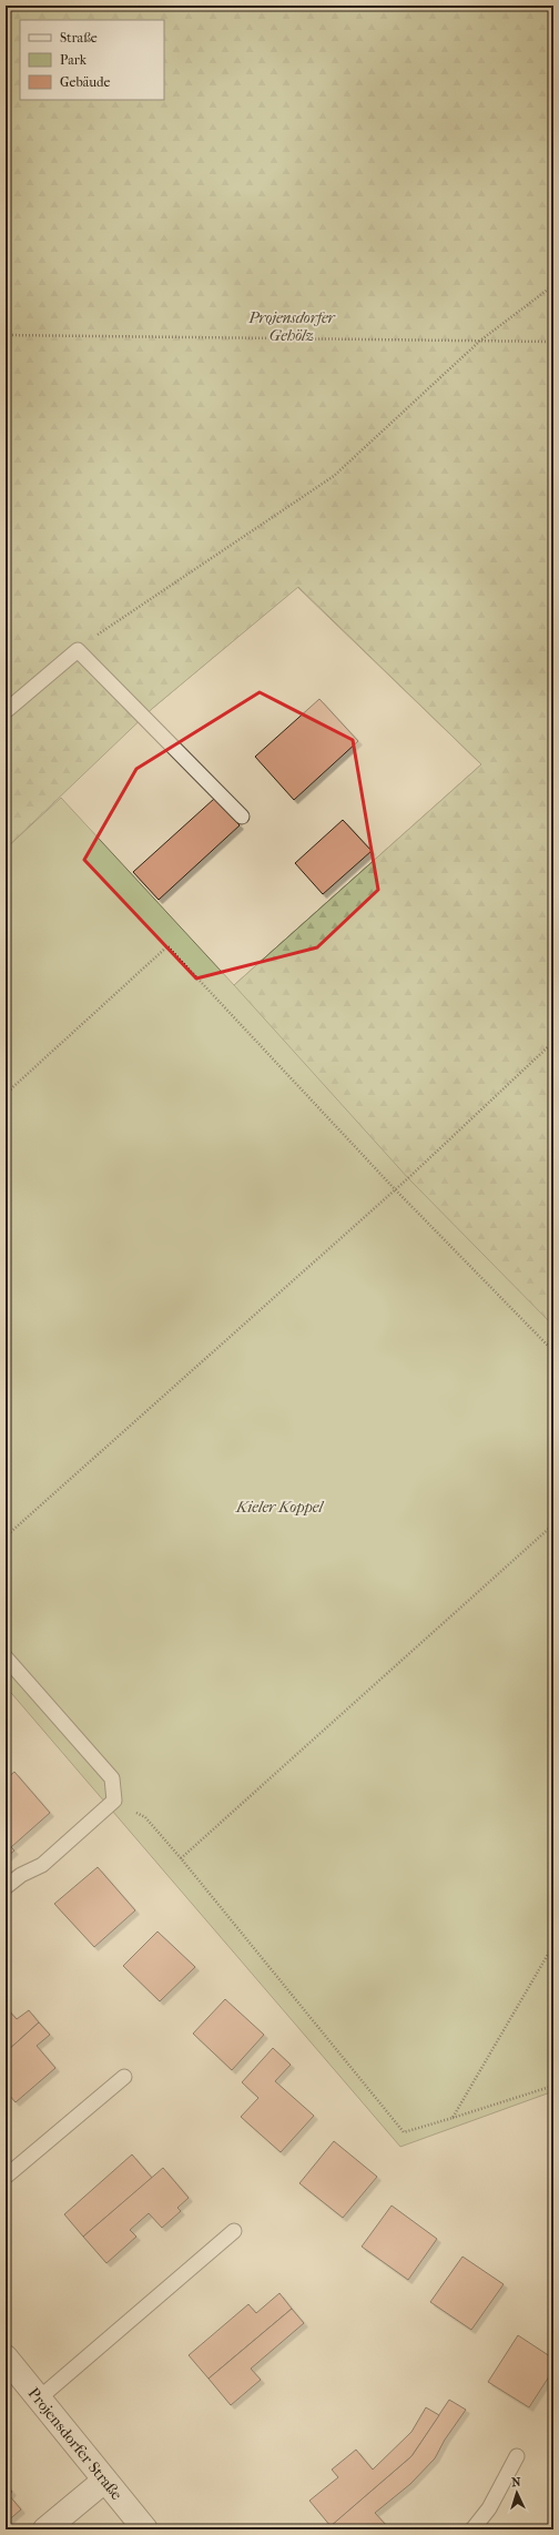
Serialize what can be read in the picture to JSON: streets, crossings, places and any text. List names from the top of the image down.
{
  "streets": {
    "street": ["Projensdorfer Straße"]
  },
  "parks": ["Projensdorfer Gehölz", "Kieler Koppel"],
  "legend": ["Straße", "Park", "Gebäude"],
  "north": "top"
}
